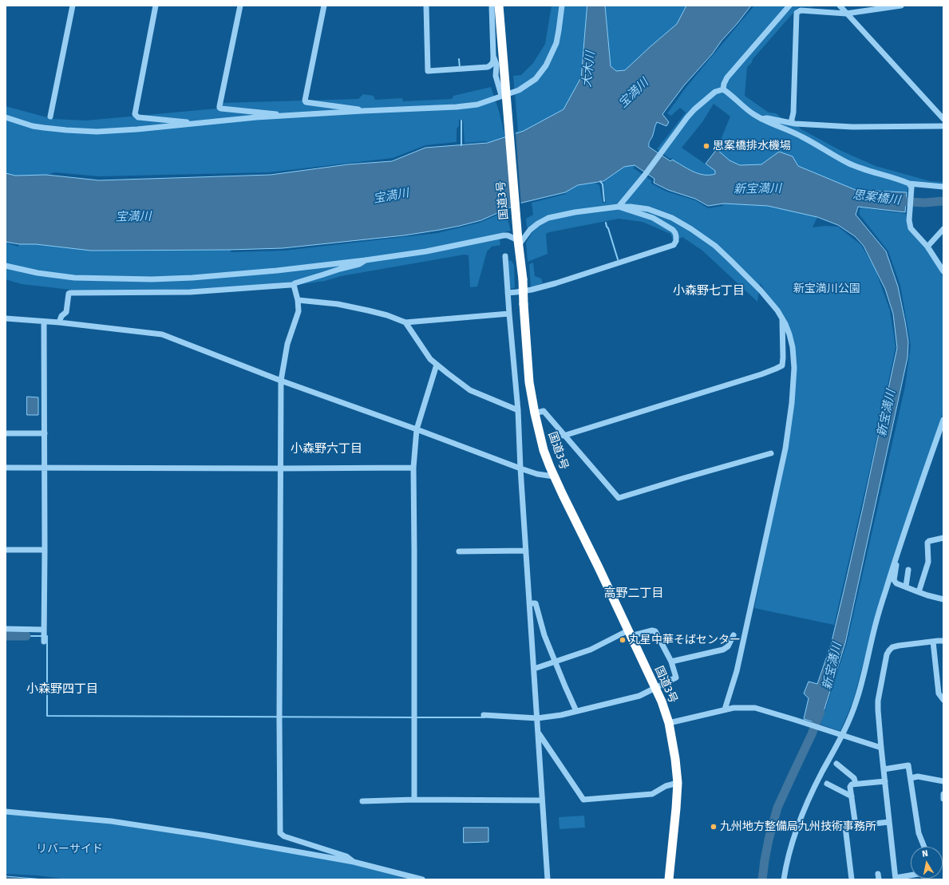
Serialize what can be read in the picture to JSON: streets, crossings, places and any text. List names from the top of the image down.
{
  "streets": {
    "highway": ["国道3号"]
  },
  "districts": [
    "小森野七丁目",
    "小森野六丁目",
    "高野二丁目",
    "小森野四丁目"
  ],
  "water": [
    "大木川",
    "宝満川",
    "新宝満川",
    "思案橋川"
  ],
  "parks": ["新宝満川公園", "リバーサイド"],
  "places": ["思案橋排水機場", "丸星中華そばセンター", "九州地方整備局九州技術事務所"],
  "north": "top"
}
